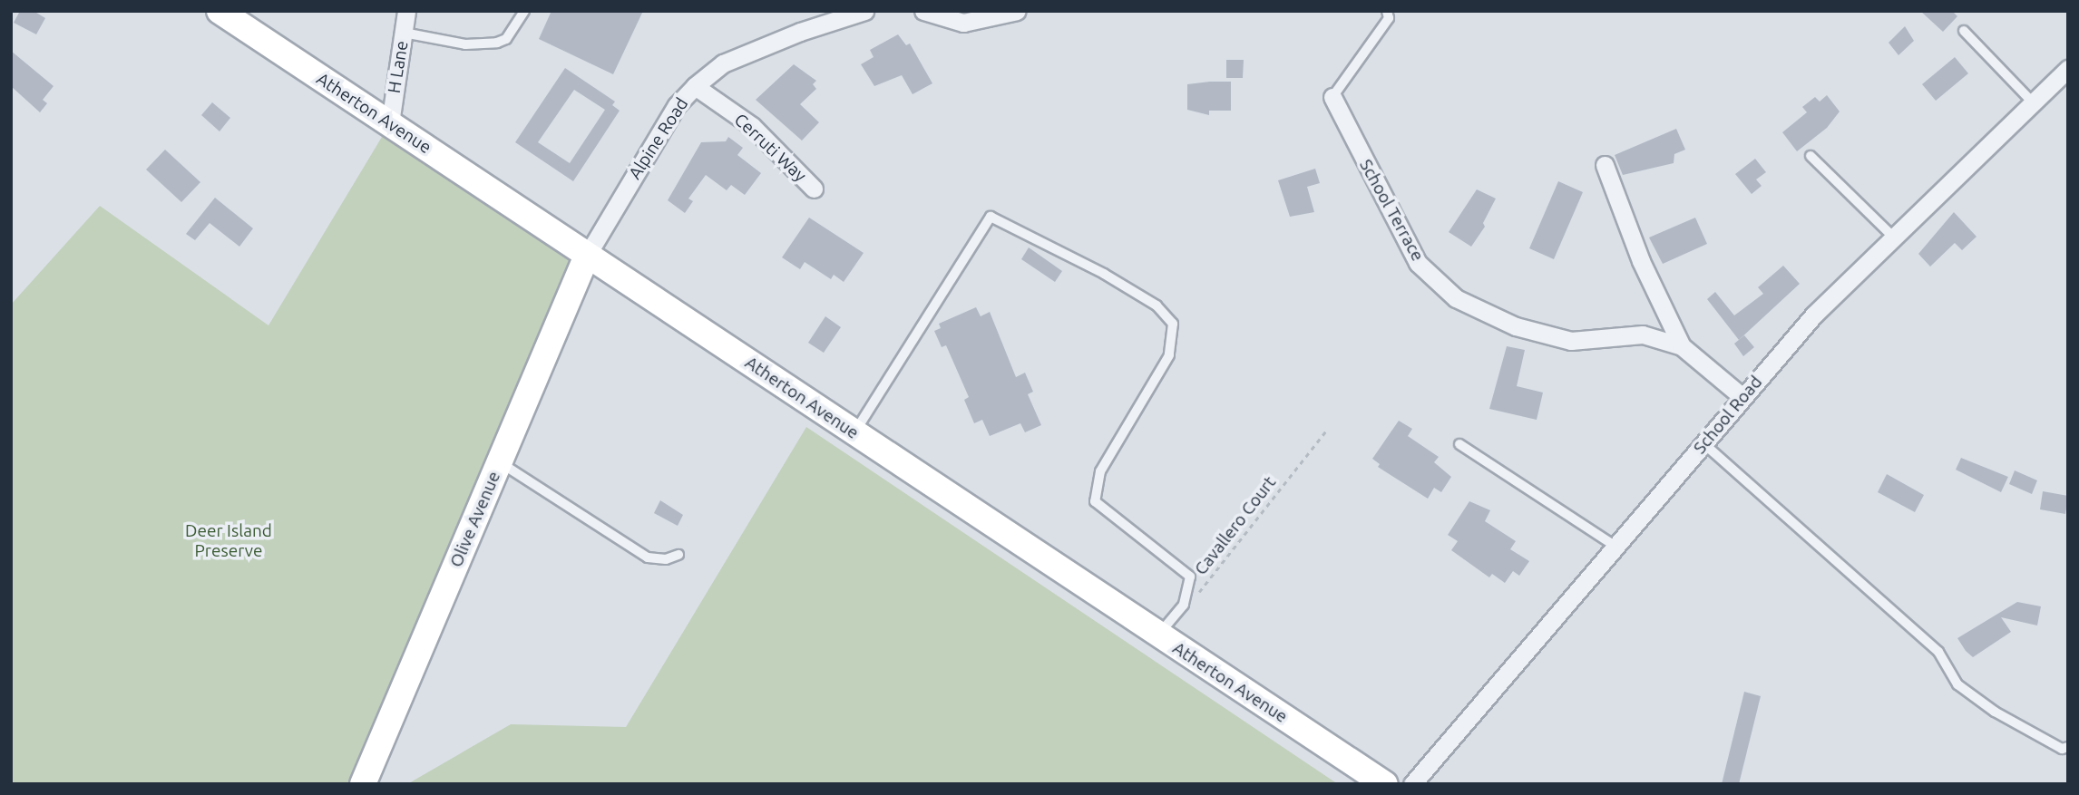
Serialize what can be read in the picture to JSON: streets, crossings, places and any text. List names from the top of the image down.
{
  "streets": {
    "main road": ["Atherton Avenue", "Olive Avenue"],
    "street": [
      "H Lane",
      "Alpine Road",
      "Cerruti Way",
      "School Terrace",
      "School Road"
    ],
    "path": ["Cavallero Court"]
  },
  "crossings": [
    ["H Lane", "Atherton Avenue"],
    ["Atherton Avenue", "Alpine Road"],
    ["Atherton Avenue", "Olive Avenue"],
    ["Alpine Road", "Cerruti Way"],
    ["Alpine Road", "Olive Avenue"],
    ["School Terrace", "School Road"]
  ],
  "parks": ["Deer Island Preserve"]
}
